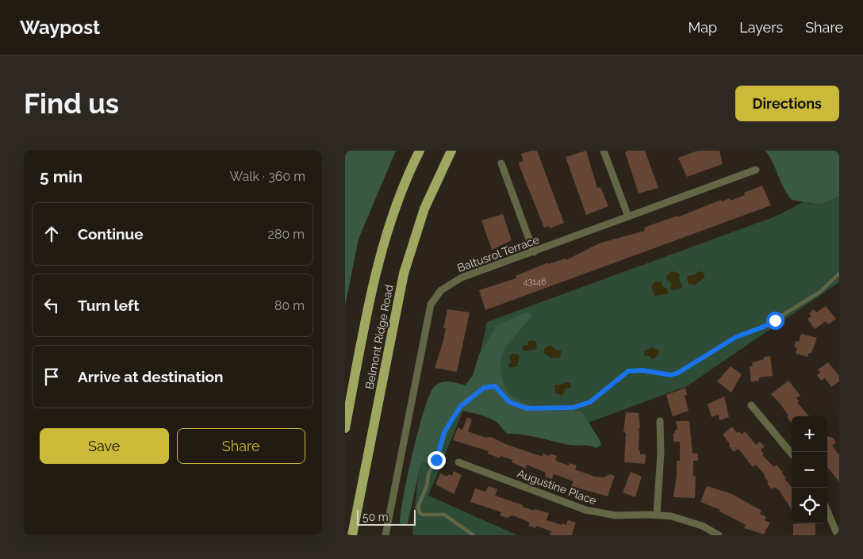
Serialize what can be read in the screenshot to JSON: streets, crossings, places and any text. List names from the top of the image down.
{
  "streets": {
    "main road": ["Belmont Ridge Road"],
    "street": ["Baltusrol Terrace", "Augustine Place"]
  },
  "house_numbers": ["43146"],
  "scale_bar": "50 m",
  "page": {
    "header": "Waypost",
    "nav": ["Map", "Layers", "Share"],
    "buttons": [
      "Directions",
      ["Save", "Share"]
    ],
    "title": "Find us",
    "heading": ["5 min", "Walk · 360 m"],
    "list": [
      ["Continue", "280 m"],
      ["Turn left", "80 m"],
      "Arrive at destination"
    ],
    "map_buttons": ["+", "−"],
    "scale": "50 m"
  }
}
